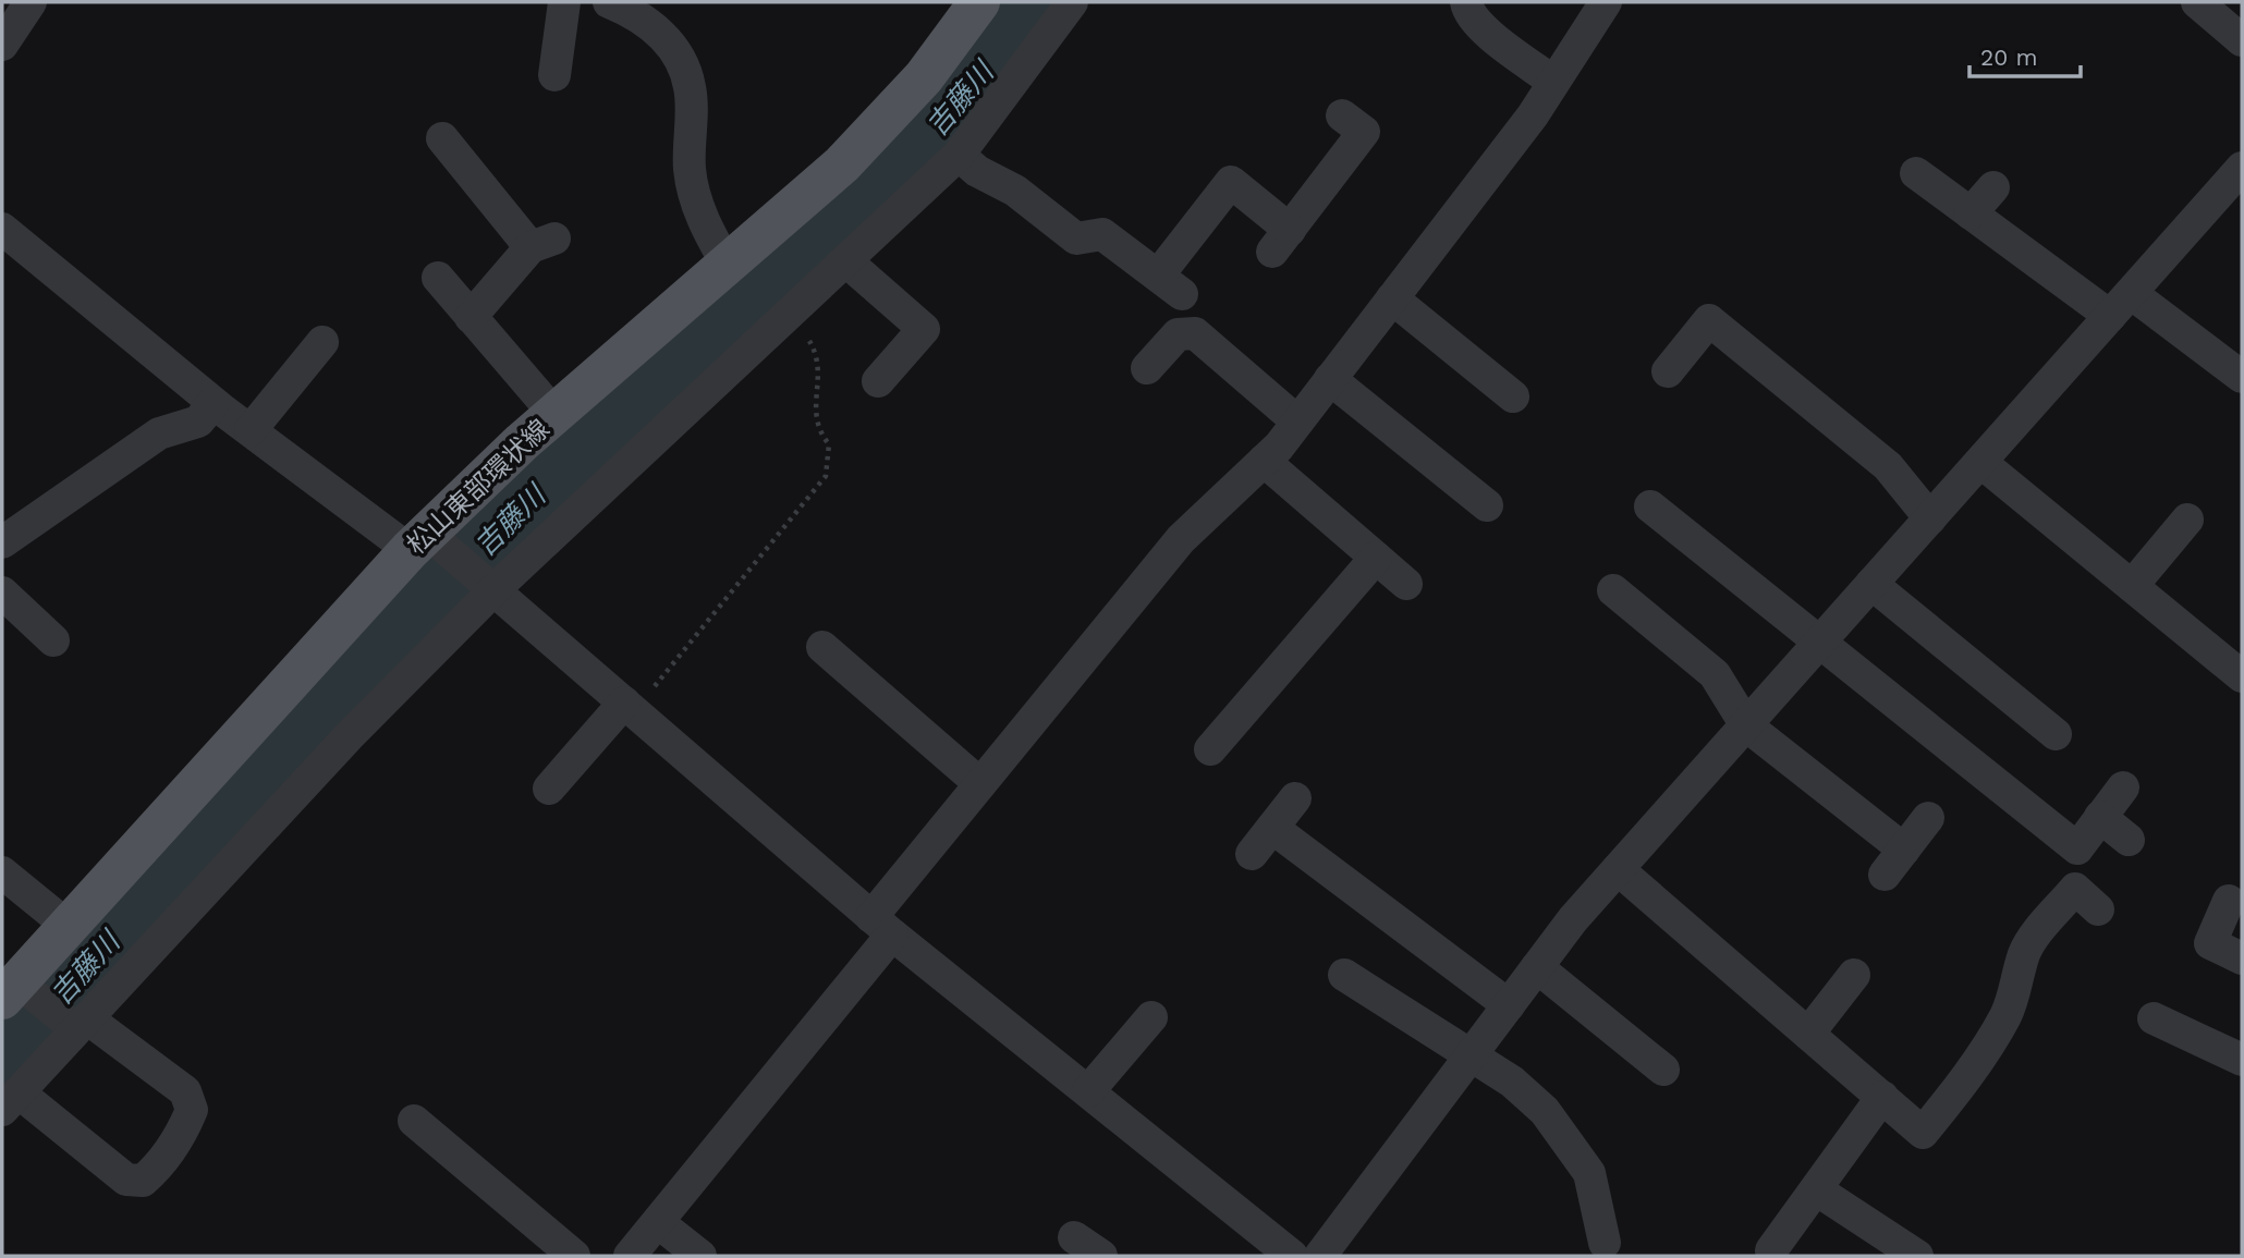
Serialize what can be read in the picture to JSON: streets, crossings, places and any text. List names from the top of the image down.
{
  "streets": {
    "main road": ["松山東部環状線"]
  },
  "water": ["吉藤川"],
  "scale_bar": "20 m"
}
